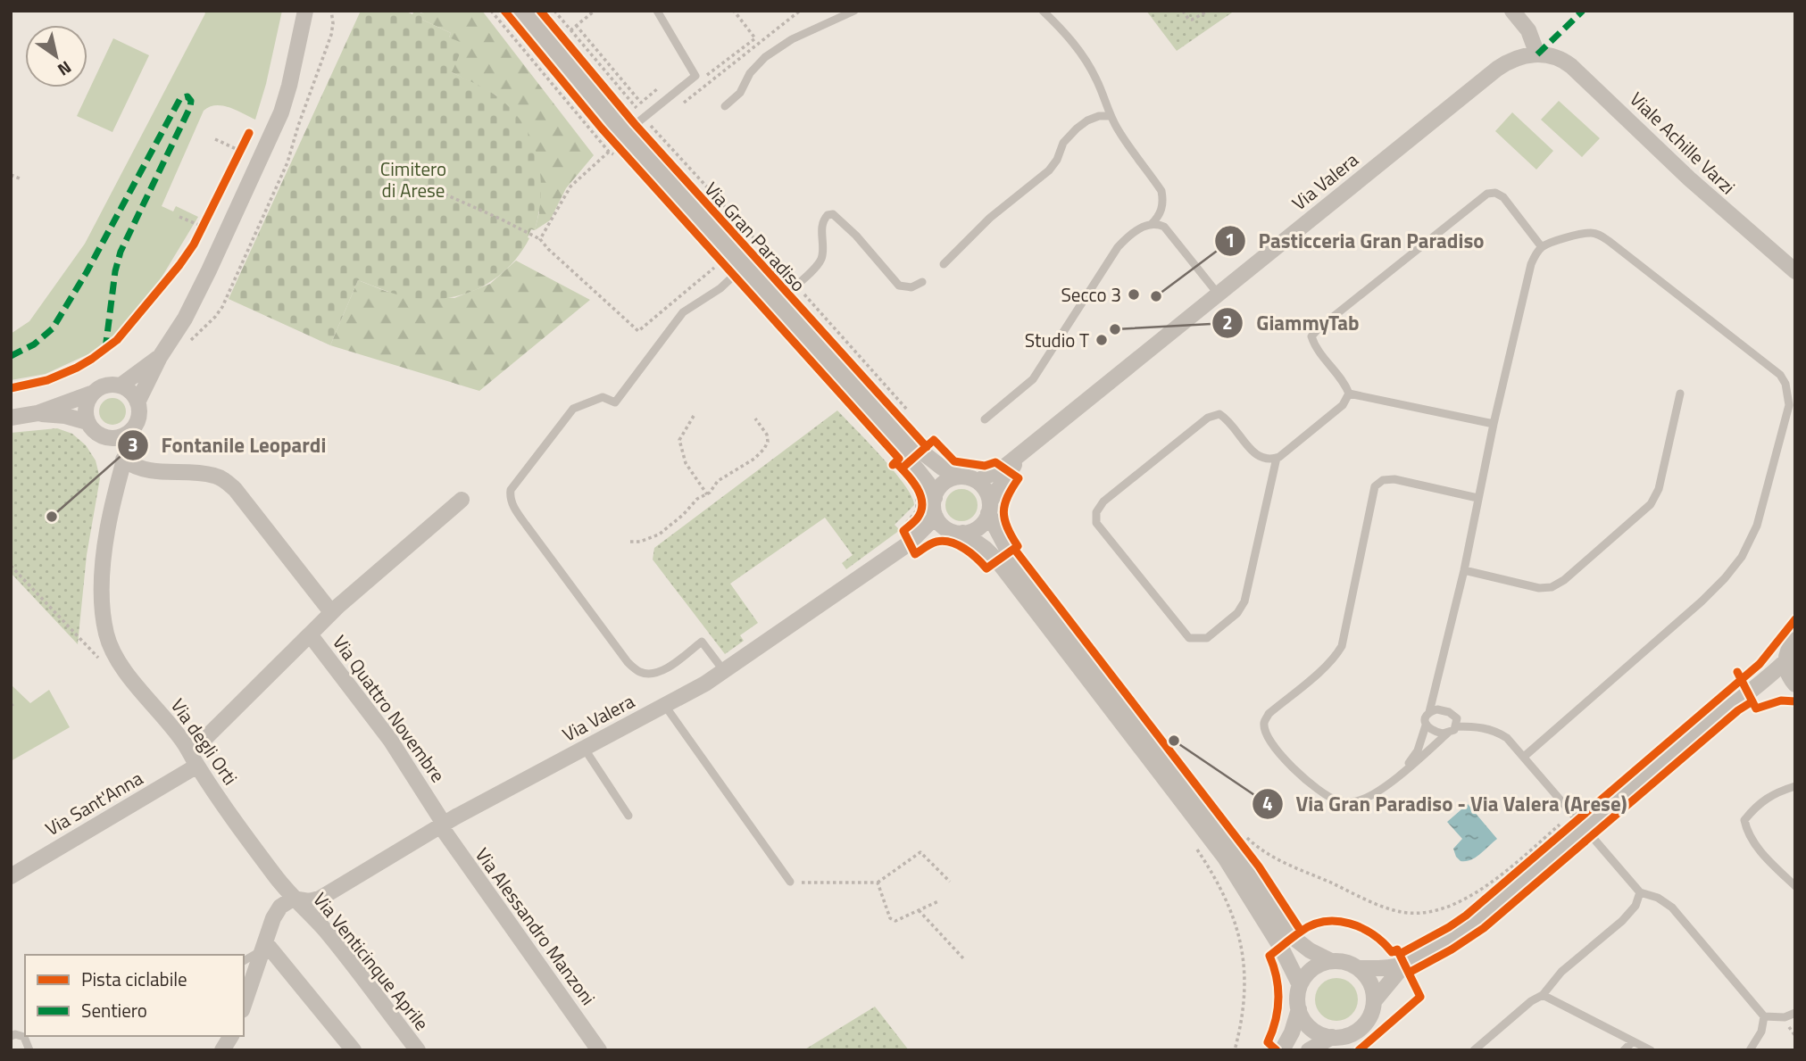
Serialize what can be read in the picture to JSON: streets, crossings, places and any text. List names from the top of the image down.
{
  "streets": {
    "street": [
      "Viale Achille Varzi",
      "Via Valera",
      "Via Gran Paradiso",
      "Via Quattro Novembre",
      "Via degli Orti",
      "Via Sant'Anna",
      "Via Alessandro Manzoni",
      "Via Venticinque Aprile"
    ]
  },
  "crossings": [
    ["Viale Achille Varzi", "Via Valera"],
    ["Via Valera", "Via Gran Paradiso"],
    ["Via Valera", "Via Quattro Novembre"],
    ["Via Valera", "Via degli Orti"],
    ["Via Valera", "Via Alessandro Manzoni"],
    ["Via Valera", "Via Venticinque Aprile"],
    ["Via Quattro Novembre", "Via degli Orti"],
    ["Via Quattro Novembre", "Via Sant'Anna"],
    ["Via Quattro Novembre", "Via Alessandro Manzoni"],
    ["Via degli Orti", "Via Sant'Anna"],
    ["Via degli Orti", "Via Venticinque Aprile"]
  ],
  "parks": ["Cimitero di Arese"],
  "places": [
    "Secco 3",
    "Pasticceria Gran Paradiso",
    "GiammyTab",
    "Studio T",
    "Fontanile Leopardi",
    "Via Gran Paradiso - Via Valera (Arese)"
  ],
  "legend": ["Pista ciclabile", "Sentiero"],
  "north": "bottom right"
}
